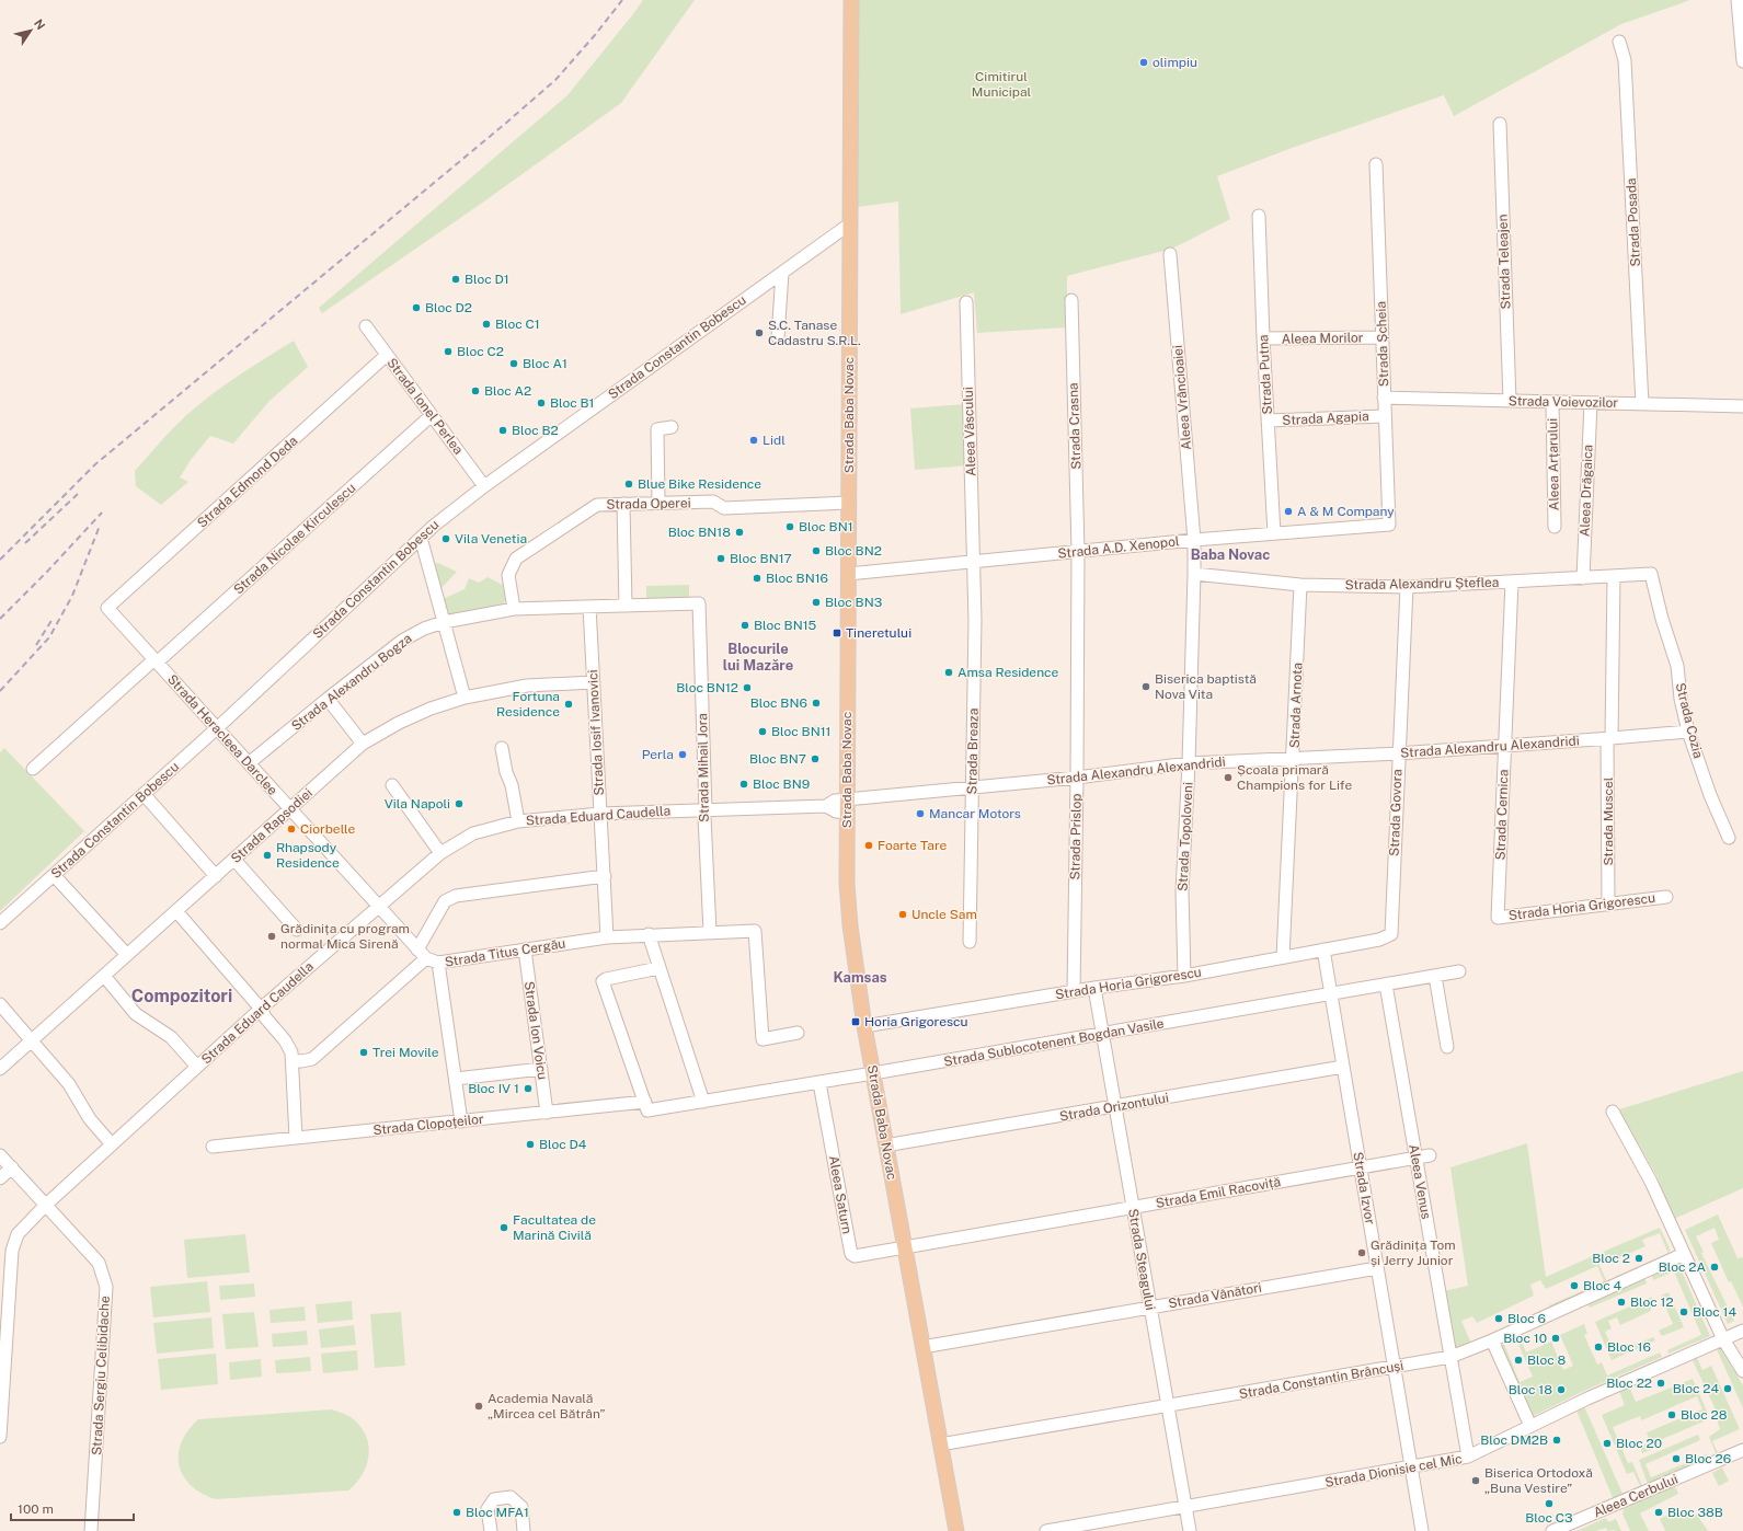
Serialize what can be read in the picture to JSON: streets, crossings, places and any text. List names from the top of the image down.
{
  "streets": {
    "main road": ["Strada Baba Novac"],
    "street": [
      "Strada Posada",
      "Strada Teleajen",
      "Aleea Morilor",
      "Strada Șcheia",
      "Strada Constantin Bobescu",
      "Strada Putna",
      "Aleea Vrâncioaiei",
      "Strada Voievozilor",
      "Strada Ionel Perlea",
      "Strada Agapia",
      "Strada Crasna",
      "Aleea Vâscului",
      "Aleea Arțarului",
      "Strada Edmond Deda",
      "Aleea Drăgaica",
      "Strada Operei",
      "Strada Nicolae Kirculescu",
      "Strada A.D. Xenopol",
      "Strada Alexandru Șteflea",
      "Strada Alexandru Bogza",
      "Strada Arnota",
      "Strada Cozia",
      "Strada Iosif Ivanovici",
      "Strada Heracleea Darclee",
      "Strada Alexandru Alexandridi",
      "Strada Breaza",
      "Strada Mihail Jora",
      "Strada Govora",
      "Strada Cernica",
      "Strada Eduard Caudella",
      "Strada Muscel",
      "Strada Rapsodiei",
      "Strada Prislop",
      "Strada Topoloveni",
      "Strada Horia Grigorescu",
      "Strada Titus Cergău",
      "Strada Ion Voicu",
      "Strada Sublocotenent Bogdan Vasile",
      "Strada Orizontului",
      "Strada Clopoțeilor",
      "Aleea Venus",
      "Strada Izvor",
      "Strada Emil Racoviță",
      "Aleea Saturn",
      "Strada Steagului",
      "Strada Vânători",
      "Strada Sergiu Celibidache",
      "Strada Constantin Brâncuși",
      "Strada Dionisie cel Mic",
      "Aleea Cerbului"
    ]
  },
  "crossings": [
    ["Strada Posada", "Strada Voievozilor"],
    ["Strada Teleajen", "Strada Voievozilor"],
    ["Aleea Morilor", "Strada Șcheia"],
    ["Aleea Morilor", "Strada Putna"],
    ["Strada Șcheia", "Strada Voievozilor"],
    ["Strada Șcheia", "Strada Agapia"],
    ["Strada Șcheia", "Strada A.D. Xenopol"],
    ["Strada Constantin Bobescu", "Strada Ionel Perlea"],
    ["Strada Constantin Bobescu", "Strada Baba Novac"],
    ["Strada Constantin Bobescu", "Strada Heracleea Darclee"],
    ["Strada Putna", "Strada Agapia"],
    ["Strada Putna", "Strada A.D. Xenopol"],
    ["Aleea Vrâncioaiei", "Strada A.D. Xenopol"],
    ["Aleea Vrâncioaiei", "Strada Topoloveni"],
    ["Strada Voievozilor", "Aleea Arțarului"],
    ["Strada Voievozilor", "Aleea Drăgaica"],
    ["Strada Ionel Perlea", "Strada Edmond Deda"],
    ["Strada Ionel Perlea", "Strada Nicolae Kirculescu"],
    ["Strada Baba Novac", "Strada Operei"],
    ["Strada Baba Novac", "Strada A.D. Xenopol"],
    ["Strada Baba Novac", "Strada Alexandru Alexandridi"],
    ["Strada Baba Novac", "Strada Eduard Caudella"],
    ["Strada Baba Novac", "Strada Horia Grigorescu"],
    ["Strada Baba Novac", "Strada Sublocotenent Bogdan Vasile"],
    ["Strada Baba Novac", "Strada Orizontului"],
    ["Strada Baba Novac", "Strada Emil Racoviță"],
    ["Strada Baba Novac", "Aleea Saturn"],
    ["Strada Baba Novac", "Strada Vânători"],
    ["Strada Baba Novac", "Strada Constantin Brâncuși"],
    ["Strada Crasna", "Strada A.D. Xenopol"],
    ["Strada Crasna", "Strada Prislop"],
    ["Aleea Vâscului", "Strada A.D. Xenopol"],
    ["Aleea Vâscului", "Strada Breaza"],
    ["Strada Edmond Deda", "Strada Heracleea Darclee"],
    ["Aleea Drăgaica", "Strada Alexandru Șteflea"],
    ["Strada Operei", "Strada Alexandru Bogza"],
    ["Strada Nicolae Kirculescu", "Strada Heracleea Darclee"],
    ["Strada A.D. Xenopol", "Strada Breaza"],
    ["Strada A.D. Xenopol", "Strada Prislop"],
    ["Strada A.D. Xenopol", "Strada Topoloveni"],
    ["Strada Alexandru Șteflea", "Strada Arnota"],
    ["Strada Alexandru Șteflea", "Strada Cozia"],
    ["Strada Alexandru Șteflea", "Strada Govora"],
    ["Strada Alexandru Șteflea", "Strada Cernica"],
    ["Strada Alexandru Șteflea", "Strada Muscel"],
    ["Strada Alexandru Șteflea", "Strada Topoloveni"],
    ["Strada Alexandru Bogza", "Strada Iosif Ivanovici"],
    ["Strada Alexandru Bogza", "Strada Heracleea Darclee"],
    ["Strada Alexandru Bogza", "Strada Mihail Jora"],
    ["Strada Arnota", "Strada Alexandru Alexandridi"],
    ["Strada Arnota", "Strada Horia Grigorescu"],
    ["Strada Cozia", "Strada Alexandru Alexandridi"],
    ["Strada Iosif Ivanovici", "Strada Eduard Caudella"],
    ["Strada Iosif Ivanovici", "Strada Rapsodiei"],
    ["Strada Iosif Ivanovici", "Strada Titus Cergău"],
    ["Strada Heracleea Darclee", "Strada Eduard Caudella"],
    ["Strada Heracleea Darclee", "Strada Rapsodiei"],
    ["Strada Heracleea Darclee", "Strada Titus Cergău"],
    ["Strada Alexandru Alexandridi", "Strada Breaza"],
    ["Strada Alexandru Alexandridi", "Strada Govora"],
    ["Strada Alexandru Alexandridi", "Strada Cernica"],
    ["Strada Alexandru Alexandridi", "Strada Eduard Caudella"],
    ["Strada Alexandru Alexandridi", "Strada Muscel"],
    ["Strada Alexandru Alexandridi", "Strada Prislop"],
    ["Strada Alexandru Alexandridi", "Strada Topoloveni"],
    ["Strada Mihail Jora", "Strada Eduard Caudella"],
    ["Strada Mihail Jora", "Strada Titus Cergău"],
    ["Strada Govora", "Strada Horia Grigorescu"],
    ["Strada Cernica", "Strada Horia Grigorescu"],
    ["Strada Eduard Caudella", "Strada Sergiu Celibidache"],
    ["Strada Muscel", "Strada Horia Grigorescu"],
    ["Strada Prislop", "Strada Horia Grigorescu"],
    ["Strada Topoloveni", "Strada Horia Grigorescu"],
    ["Strada Horia Grigorescu", "Strada Izvor"],
    ["Strada Horia Grigorescu", "Strada Steagului"],
    ["Strada Titus Cergău", "Strada Ion Voicu"],
    ["Strada Ion Voicu", "Strada Clopoțeilor"],
    ["Strada Sublocotenent Bogdan Vasile", "Strada Clopoțeilor"],
    ["Strada Sublocotenent Bogdan Vasile", "Aleea Venus"],
    ["Strada Sublocotenent Bogdan Vasile", "Strada Izvor"],
    ["Strada Sublocotenent Bogdan Vasile", "Aleea Saturn"],
    ["Strada Sublocotenent Bogdan Vasile", "Strada Steagului"],
    ["Strada Orizontului", "Strada Izvor"],
    ["Strada Orizontului", "Strada Steagului"],
    ["Aleea Venus", "Strada Emil Racoviță"],
    ["Aleea Venus", "Strada Constantin Brâncuși"],
    ["Aleea Venus", "Strada Dionisie cel Mic"],
    ["Strada Izvor", "Strada Emil Racoviță"],
    ["Strada Izvor", "Strada Vânători"],
    ["Strada Izvor", "Strada Constantin Brâncuși"],
    ["Strada Izvor", "Strada Dionisie cel Mic"],
    ["Strada Emil Racoviță", "Aleea Saturn"],
    ["Strada Emil Racoviță", "Strada Steagului"],
    ["Strada Steagului", "Strada Vânători"],
    ["Strada Steagului", "Strada Constantin Brâncuși"],
    ["Strada Steagului", "Strada Dionisie cel Mic"]
  ],
  "districts": [
    "Baba Novac",
    "Blocurile lui Mazăre",
    "Kamsas",
    "Compozitori"
  ],
  "parks": ["Cimitirul Municipal"],
  "places": {
    "other": [
      "olimpiu",
      "Bloc D1",
      "Bloc D2",
      "Bloc C1",
      "S.C. Tanase Cadastru S.R.L.",
      "Bloc C2",
      "Bloc A1",
      "Bloc A2",
      "Bloc B1",
      "Bloc B2",
      "Lidl",
      "Blue Bike Residence",
      "A & M Company",
      "Bloc BN1",
      "Bloc BN18",
      "Vila Venetia",
      "Bloc BN2",
      "Bloc BN17",
      "Bloc BN16",
      "Bloc BN3",
      "Bloc BN15",
      "Amsa Residence",
      "Biserica baptistă Nova Vita",
      "Bloc BN12",
      "Bloc BN6",
      "Fortuna Residence",
      "Bloc BN11",
      "Perla",
      "Bloc BN7",
      "Școala primară Champions for Life",
      "Bloc BN9",
      "Vila Napoli",
      "Mancar Motors",
      "Ciorbelle",
      "Foarte Tare",
      "Rhapsody Residence",
      "Uncle Sam",
      "Grădinița cu program normal Mica Sirenă",
      "Trei Movile",
      "Bloc IV 1",
      "Bloc D4",
      "Facultatea de Marină Civilă",
      "Grădinița Tom și Jerry Junior",
      "Bloc 2",
      "Bloc 2A",
      "Bloc 4",
      "Bloc 12",
      "Bloc 14",
      "Bloc 6",
      "Bloc 10",
      "Bloc 16",
      "Bloc 8",
      "Bloc 22",
      "Bloc 24",
      "Bloc 18",
      "Academia Navală „Mircea cel Bătrân”",
      "Bloc 28",
      "Bloc DM2B",
      "Bloc 20",
      "Bloc 26",
      "Biserica Ortodoxă „Buna Vestire”",
      "Bloc C3",
      "Bloc MFA1",
      "Bloc 38B"
    ],
    "transit": ["Tineretului", "Horia Grigorescu"]
  },
  "scale_bar": "100 m",
  "north": "top right"
}
